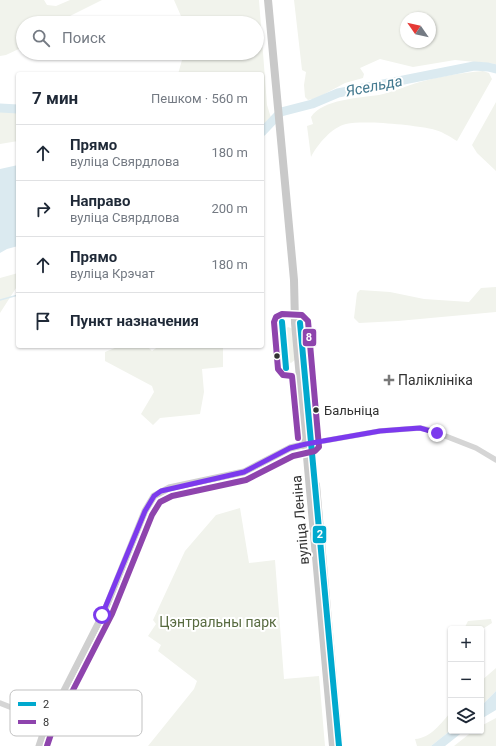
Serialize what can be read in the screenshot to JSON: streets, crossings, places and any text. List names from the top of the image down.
{
  "streets": {
    "main road": ["вуліца Леніна"]
  },
  "water": ["Ясельда"],
  "parks": ["Цэнтральны парк"],
  "places": {
    "health": ["Паліклініка"],
    "other": ["Бальніца"]
  },
  "lines": ["transit line 8", "transit line 2"],
  "legend": ["2", "8"],
  "north": "top left",
  "page": {
    "search": "Поиск",
    "heading": ["7 мин", "Пешком · 560 m"],
    "list": [
      ["Прямо", "вуліца Свярдлова", "180 m"],
      ["Направо", "вуліца Свярдлова", "200 m"],
      ["Прямо", "вуліца Крэчат", "180 m"],
      "Пункт назначения"
    ],
    "map_buttons": ["+", "−"]
  }
}
